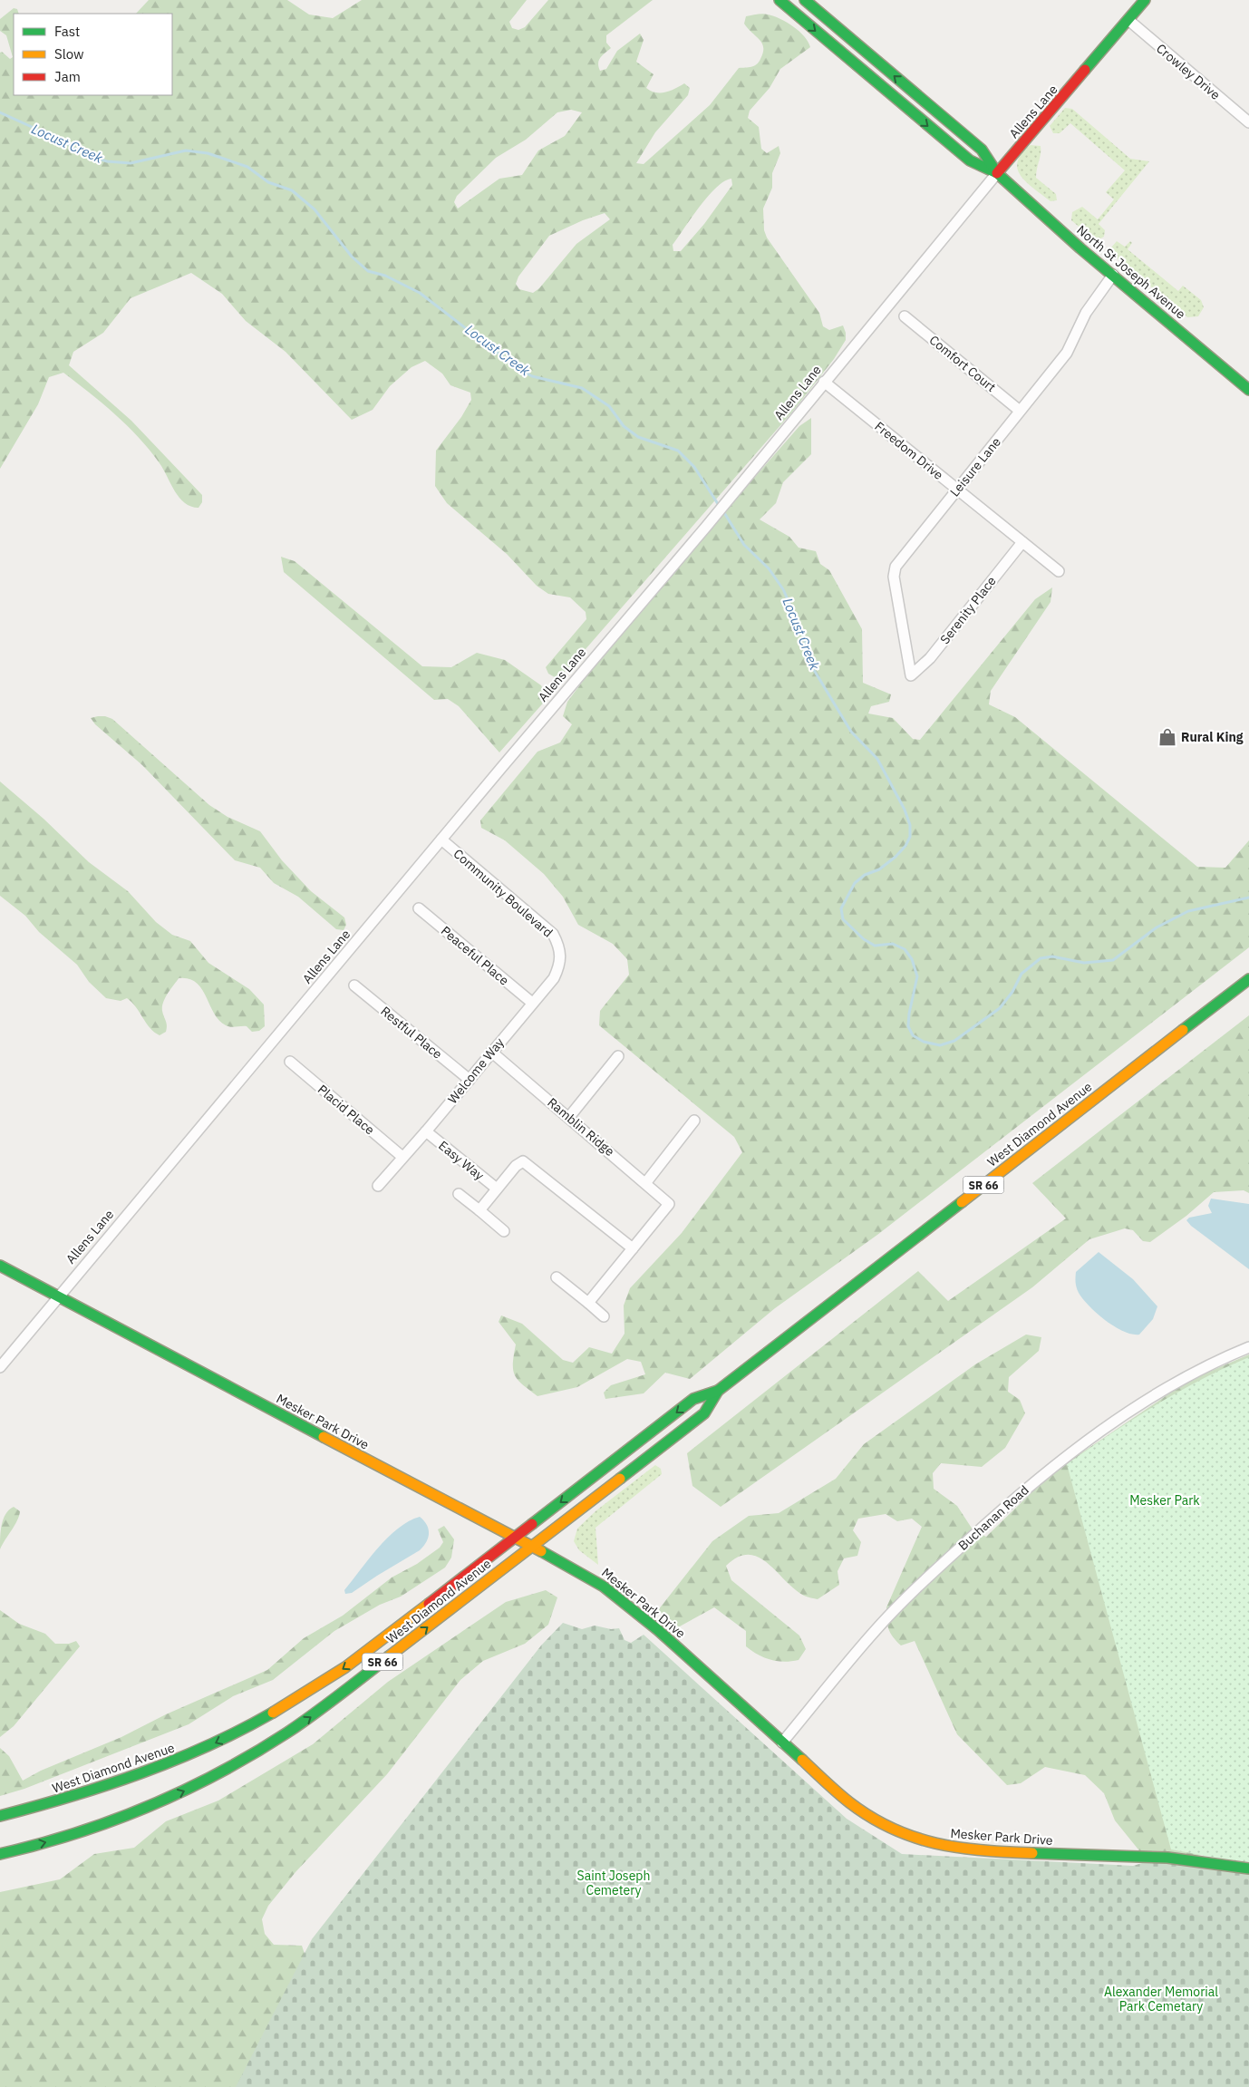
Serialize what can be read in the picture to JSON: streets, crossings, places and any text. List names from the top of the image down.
{
  "streets": {
    "main road": [
      "Allens Lane",
      "North St Joseph Avenue",
      "West Diamond Avenue",
      "SR 66",
      "Mesker Park Drive"
    ],
    "street": [
      "Crowley Drive",
      "Comfort Court",
      "Freedom Drive",
      "Leisure Lane",
      "Serenity Place",
      "Community Boulevard",
      "Peaceful Place",
      "Restful Place",
      "Welcome Way",
      "Placid Place",
      "Ramblin Ridge",
      "Easy Way",
      "Buchanan Road"
    ]
  },
  "crossings": [
    ["Crowley Drive", "Allens Lane"],
    ["Allens Lane", "North St Joseph Avenue"],
    ["Allens Lane", "Freedom Drive"],
    ["Allens Lane", "Community Boulevard"],
    ["Allens Lane", "Mesker Park Drive"],
    ["North St Joseph Avenue", "Leisure Lane"],
    ["Comfort Court", "Leisure Lane"],
    ["Freedom Drive", "Leisure Lane"],
    ["Freedom Drive", "Serenity Place"],
    ["Leisure Lane", "Serenity Place"],
    ["Community Boulevard", "Welcome Way"],
    ["Peaceful Place", "Welcome Way"],
    ["Restful Place", "Welcome Way"],
    ["Welcome Way", "Placid Place"],
    ["Welcome Way", "Ramblin Ridge"],
    ["Welcome Way", "Easy Way"],
    ["West Diamond Avenue", "Mesker Park Drive"],
    ["Mesker Park Drive", "Buchanan Road"]
  ],
  "water": ["Locust Creek"],
  "parks": ["Mesker Park", "Saint Joseph Cemetery", "Alexander Memorial Park Cemetary"],
  "places": {
    "shop": ["Rural King"]
  },
  "legend": ["Fast", "Slow", "Jam"]
}
